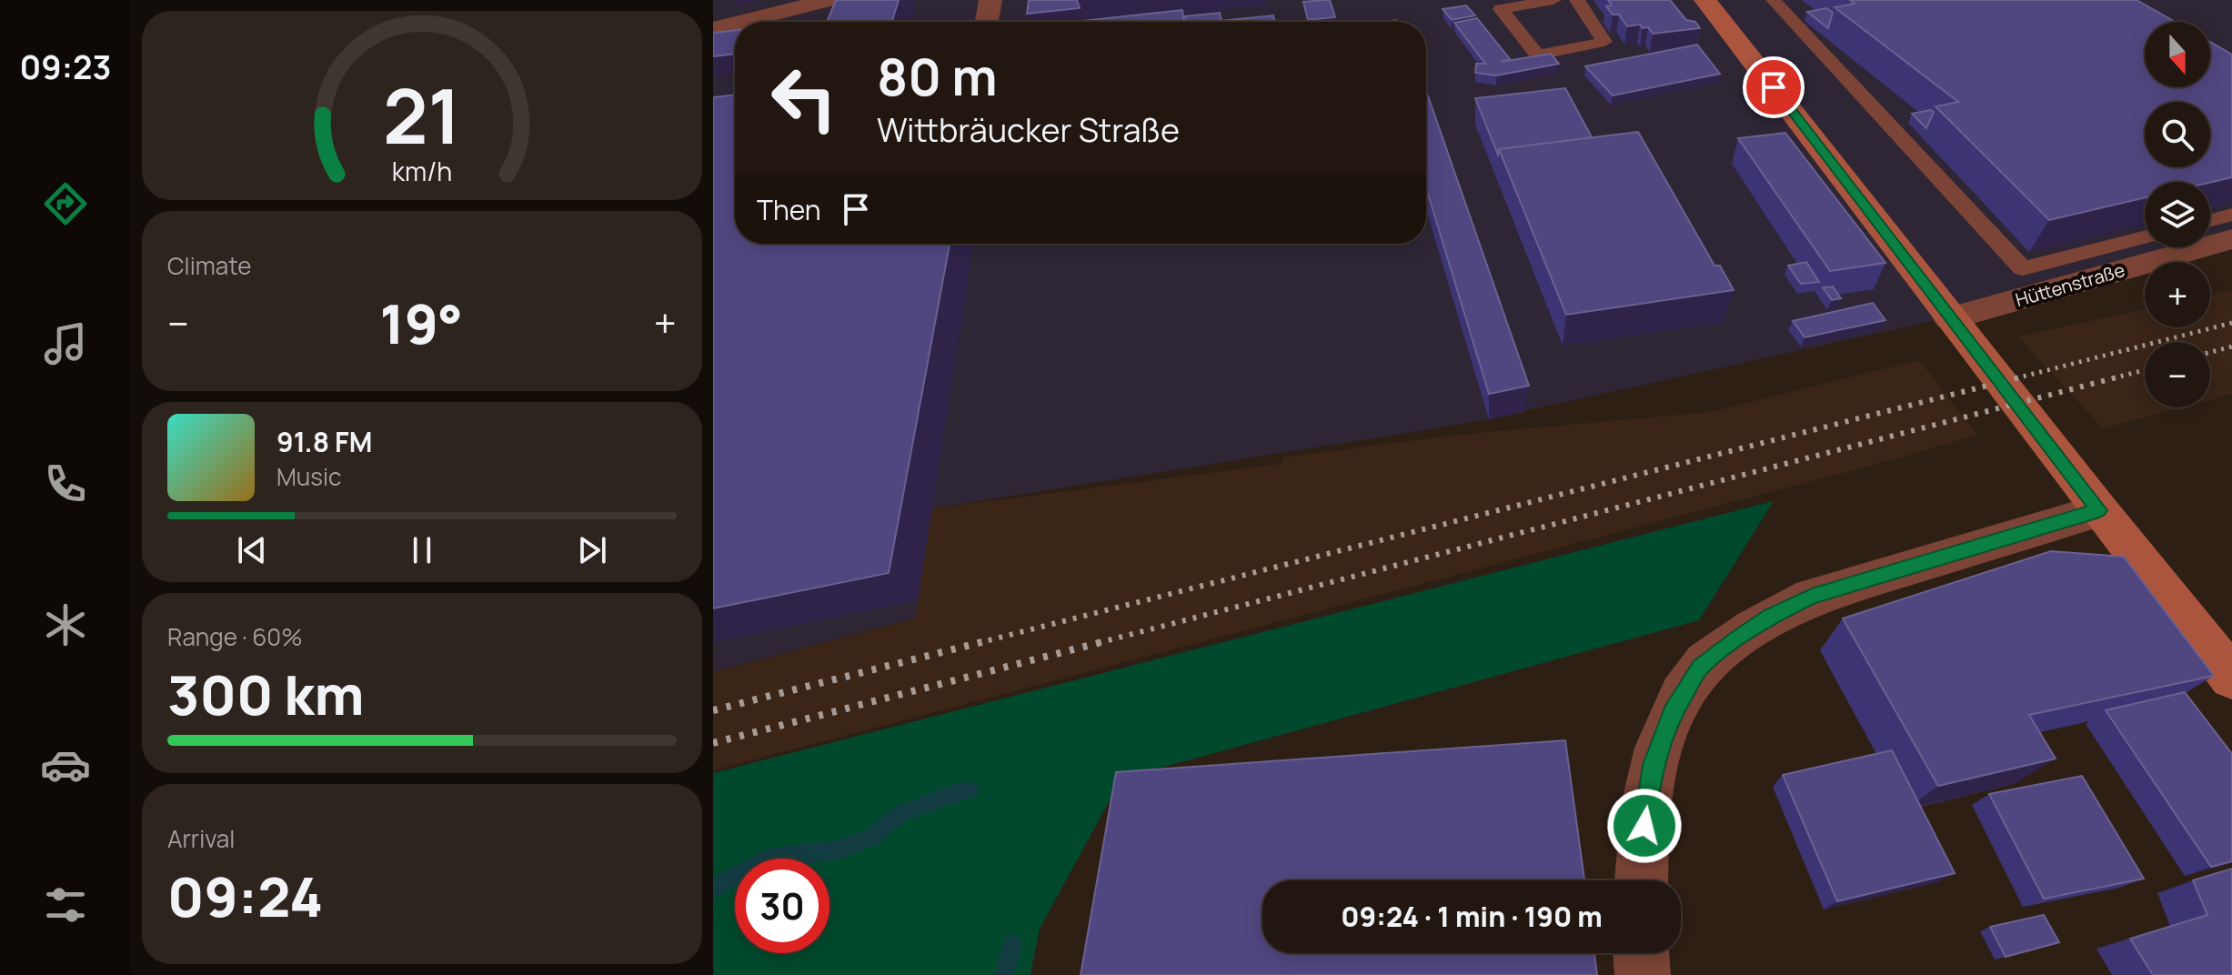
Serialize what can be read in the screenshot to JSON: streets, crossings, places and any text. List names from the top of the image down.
{
  "streets": {
    "street": ["Hüttenstraße"]
  },
  "north": "bottom",
  "page": {
    "tabs": "09:23",
    "map_buttons": ["+", "−"],
    "turn": ["80 m", "Wittbräucker Straße"],
    "then": "Then",
    "tile": [
      "Climate",
      ["Range · 60%", "300 km"],
      ["Arrival", "09:24"]
    ],
    "heat": ["−", "19°", "+"],
    "song": ["91.8 FM", "Music"],
    "limit": "30",
    "trip": "09:24 · 1 min · 190 m",
    "gauge": ["21", "km/h"]
  }
}
